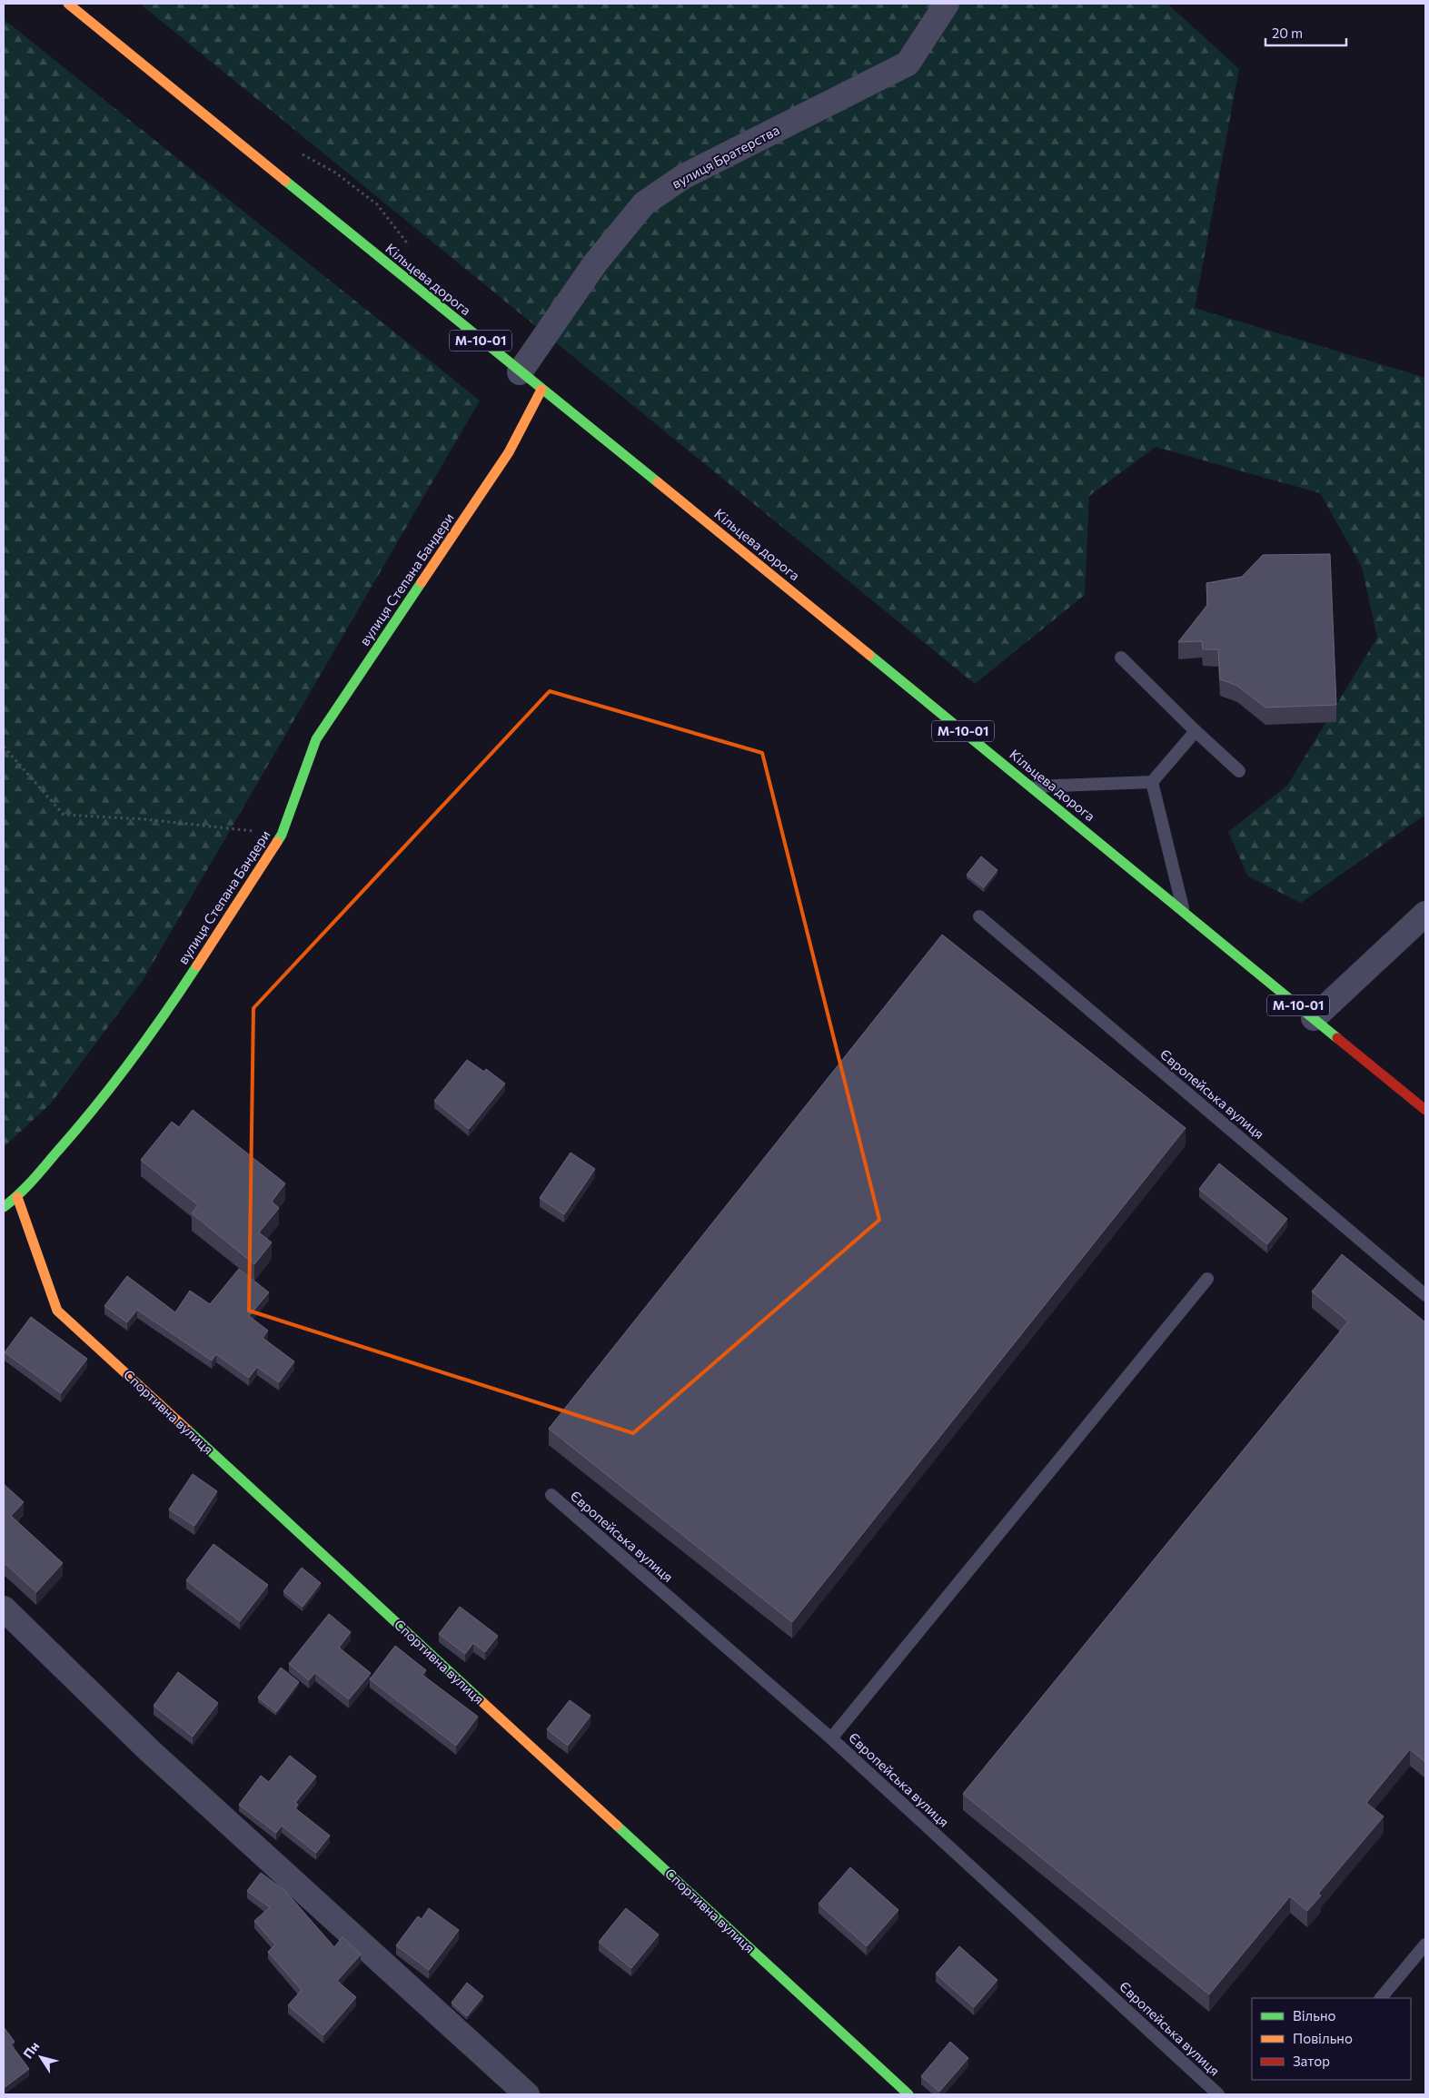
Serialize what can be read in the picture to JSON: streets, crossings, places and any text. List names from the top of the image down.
{
  "streets": {
    "main road": [
      "Кільцева дорога",
      "М-10-01",
      "вулиця Степана Бандери",
      "Спортивна вулиця"
    ],
    "street": ["вулиця Братерства"],
    "lane": ["Європейська вулиця"]
  },
  "crossings": [
    ["вулиця Братерства", "Кільцева дорога"],
    ["Кільцева дорога", "вулиця Степана Бандери"],
    ["вулиця Степана Бандери", "Спортивна вулиця"]
  ],
  "legend": ["Вільно", "Повільно", "Затор"],
  "scale_bar": "20 m",
  "north": "top left"
}
